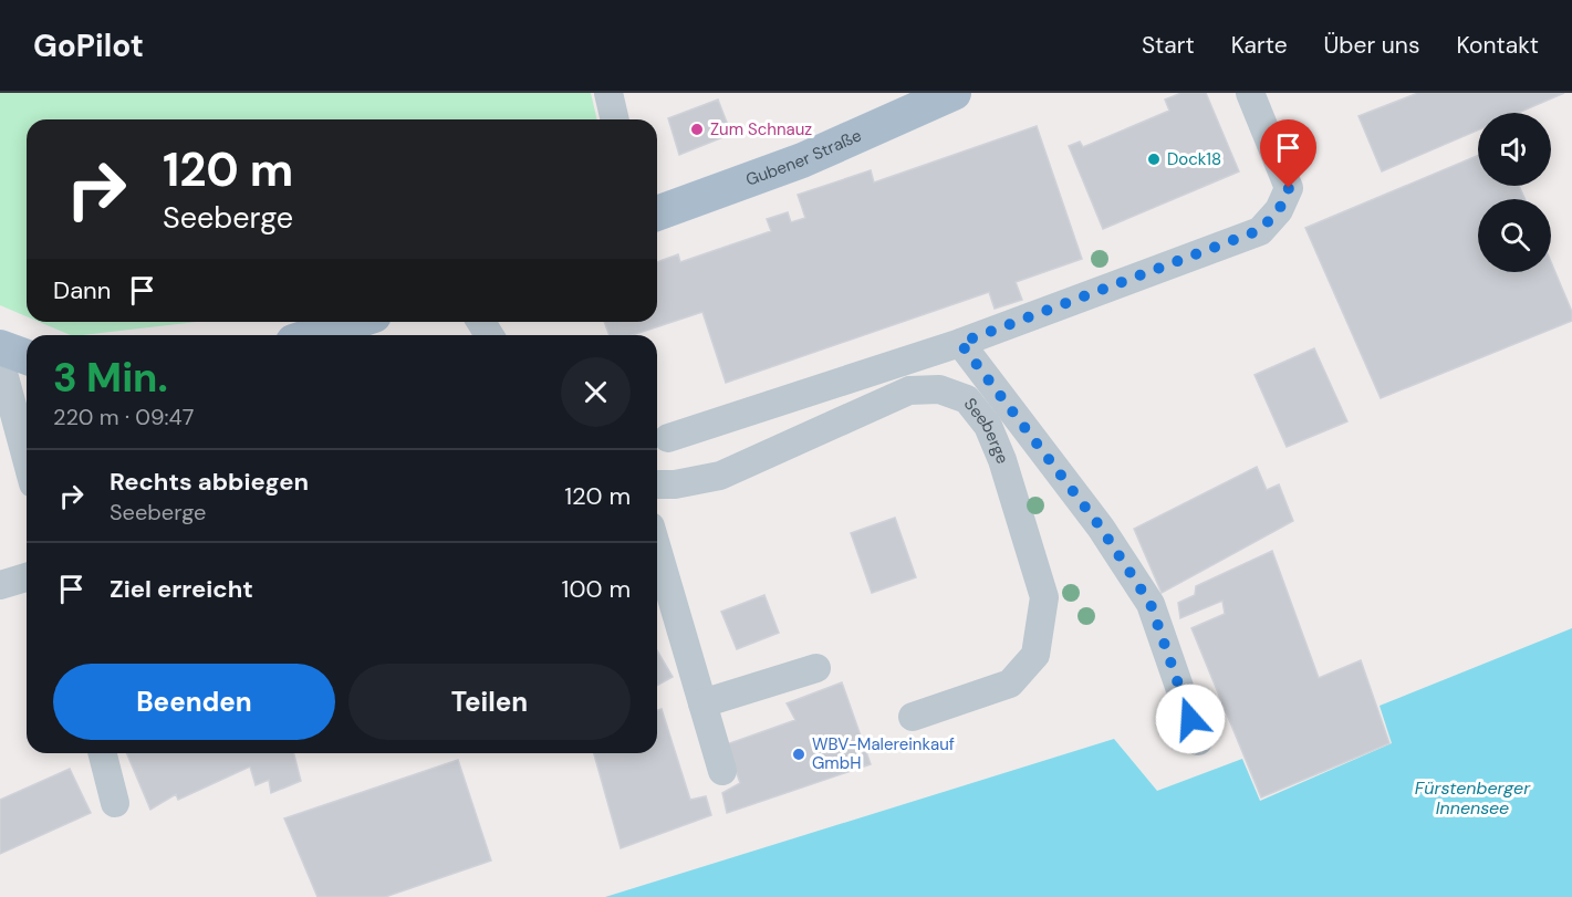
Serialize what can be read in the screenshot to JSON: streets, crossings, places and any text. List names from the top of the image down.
{
  "streets": {
    "main road": ["Gubener Straße"],
    "street": ["Seeberge"]
  },
  "water": ["Fürstenberger Innensee"],
  "places": ["Zum Schnauz", "Dock18", "WBV-Malereinkauf GmbH"],
  "page": {
    "header": "GoPilot",
    "nav": [
      "Start",
      "Karte",
      "Über uns",
      "Kontakt"
    ],
    "turn": ["120 m", "Seeberge"],
    "then": "Dann",
    "heading": ["3 Min.", "220 m · 09:47"],
    "list": [
      {
        "name": "Rechts abbiegen",
        "note": "Seeberge",
        "value": "120 m"
      },
      {
        "name": "Ziel erreicht",
        "value": "100 m"
      }
    ],
    "buttons": ["Beenden", "Teilen"]
  }
}
